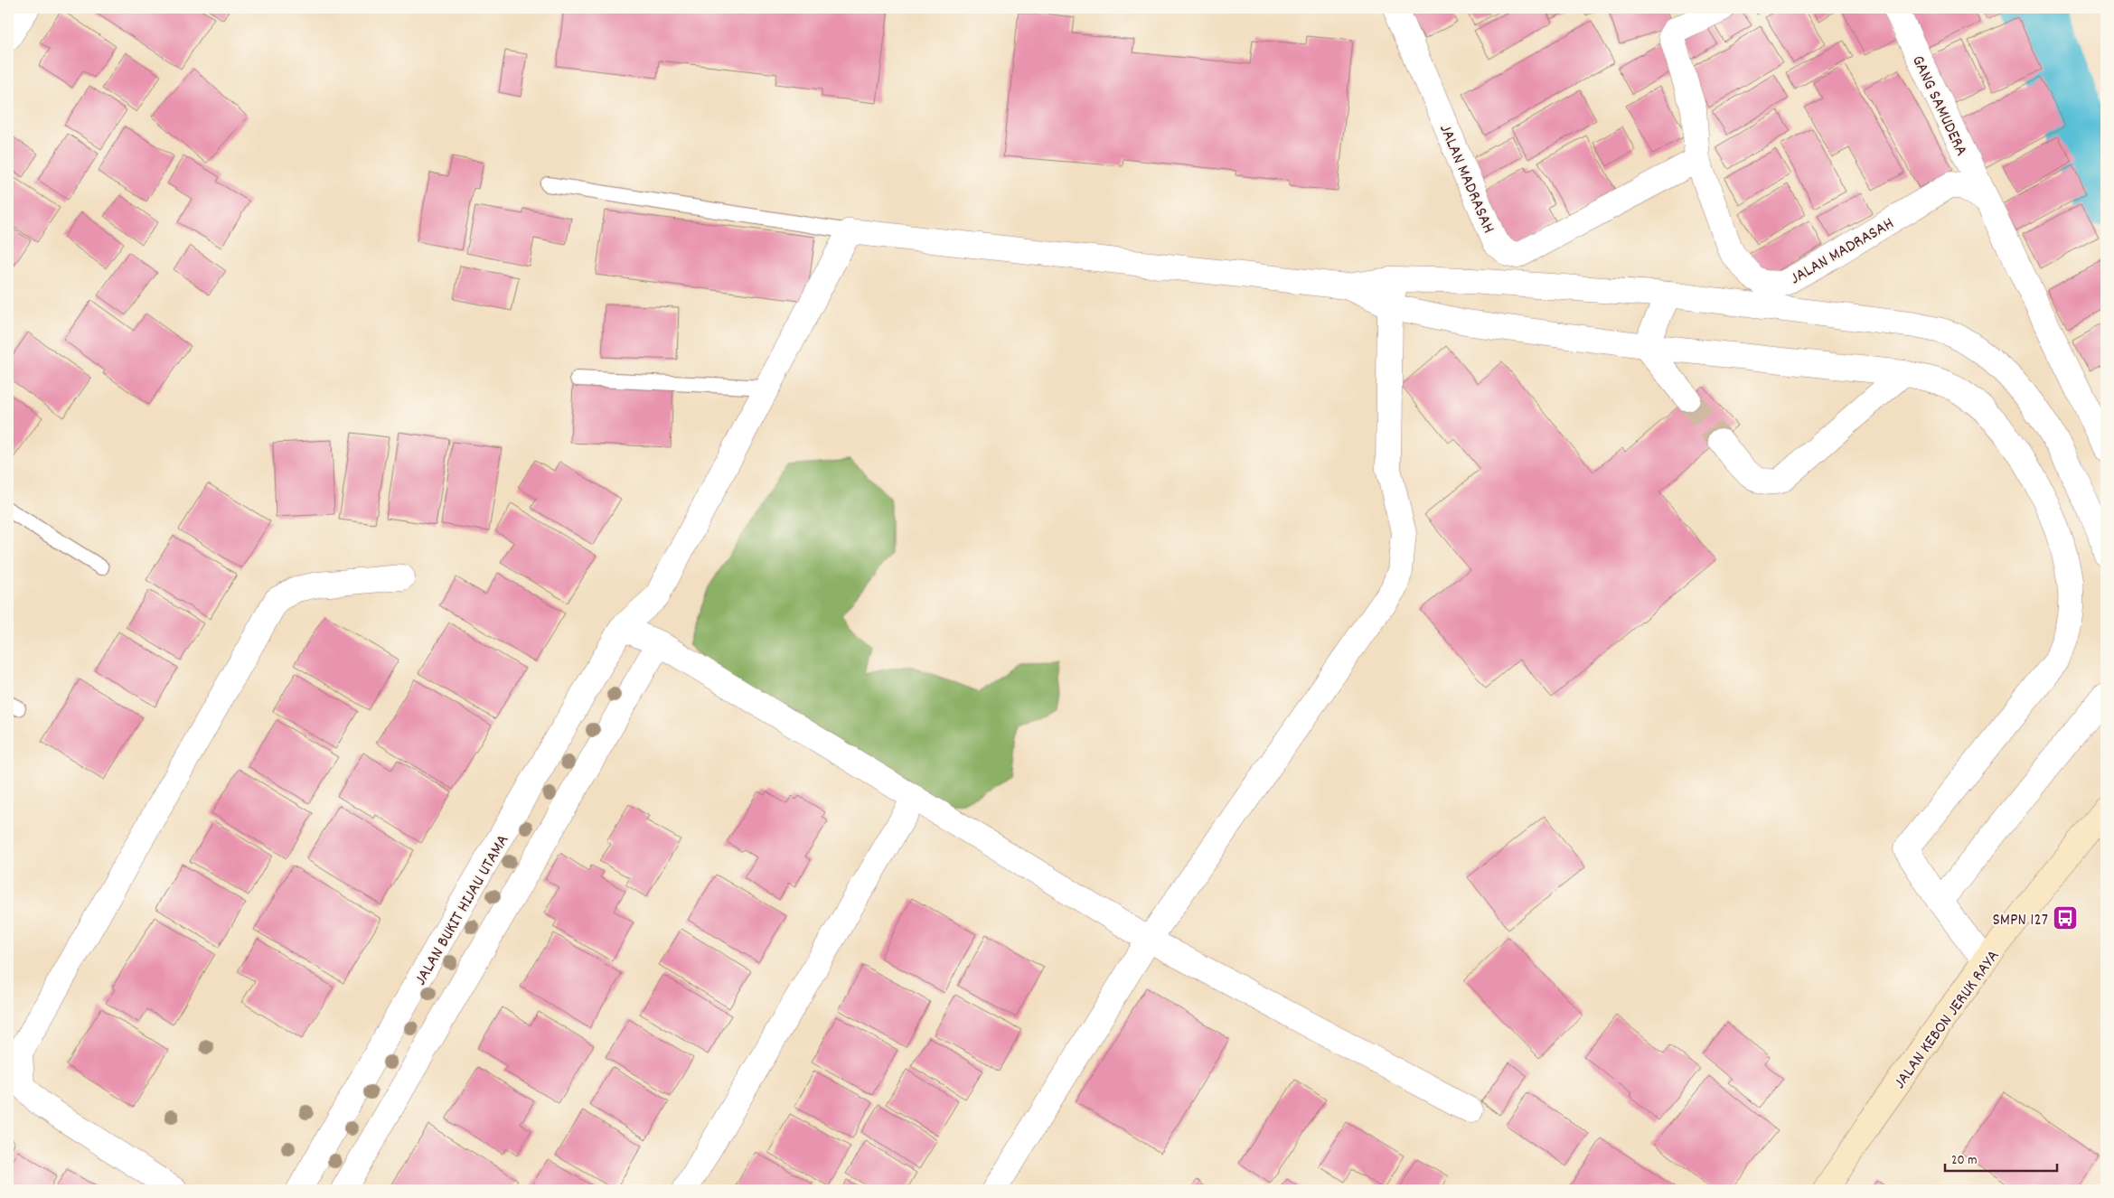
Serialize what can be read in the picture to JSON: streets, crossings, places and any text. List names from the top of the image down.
{
  "streets": {
    "street": [
      "GANG SAMUDERA",
      "JALAN MADRASAH",
      "JALAN BUKIT HIJAU UTAMA",
      "JALAN KEBON JERUK RAYA"
    ]
  },
  "crossings": [
    ["GANG SAMUDERA", "JALAN MADRASAH"]
  ],
  "places": {
    "bus stop": ["SMPN 127"]
  },
  "scale_bar": "20 m"
}
